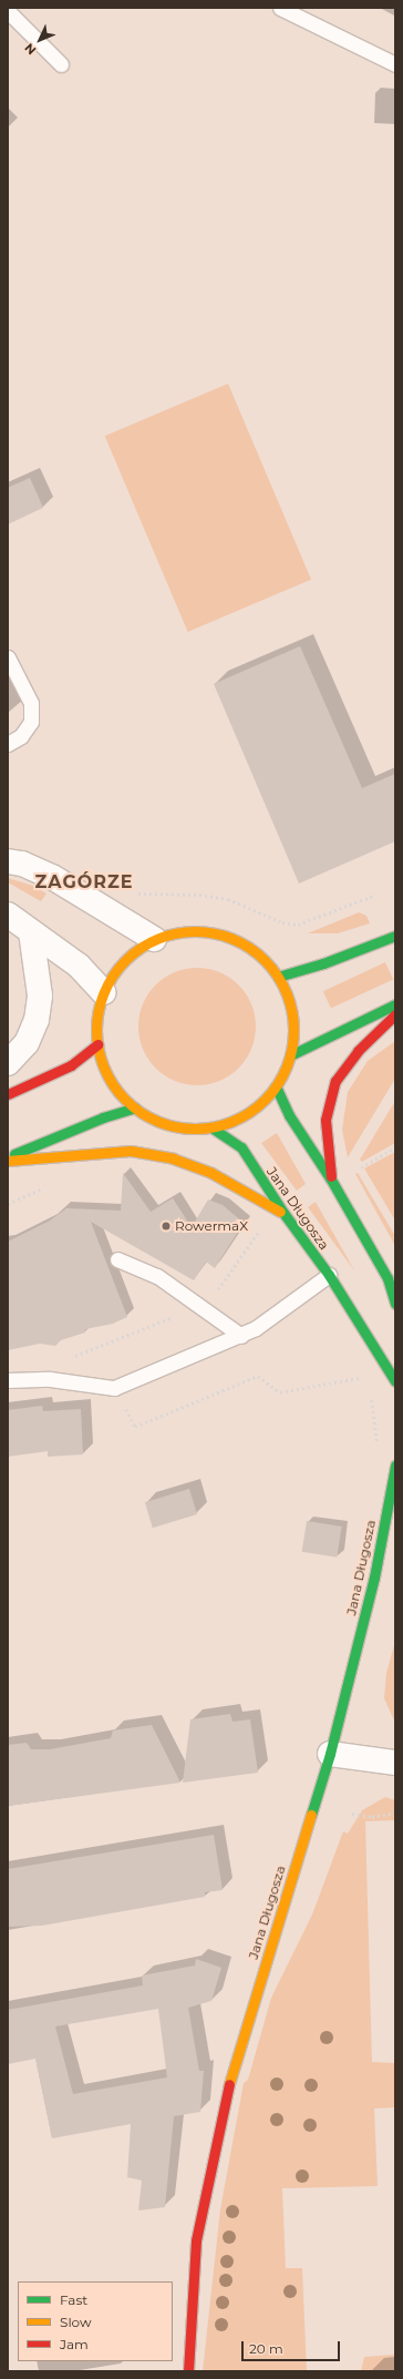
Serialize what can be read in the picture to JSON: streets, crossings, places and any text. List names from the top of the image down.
{
  "streets": {
    "street": ["Jana Długosza"]
  },
  "districts": ["ZAGÓRZE"],
  "places": ["RowermaX"],
  "legend": ["Fast", "Slow", "Jam"],
  "scale_bar": "20 m",
  "north": "bottom left"
}
